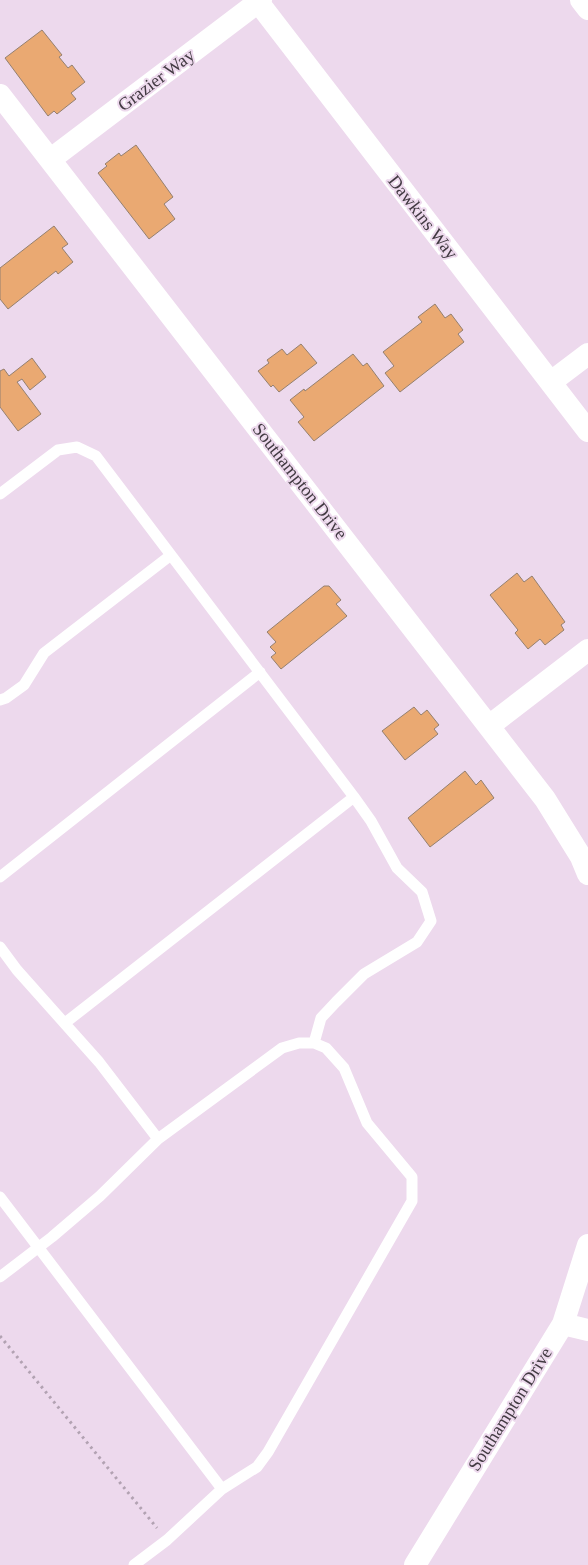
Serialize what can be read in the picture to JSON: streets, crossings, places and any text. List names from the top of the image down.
{
  "streets": {
    "street": ["Grazier Way", "Dawkins Way", "Southampton Drive"]
  },
  "crossings": [
    ["Grazier Way", "Dawkins Way"],
    ["Grazier Way", "Southampton Drive"]
  ]
}
